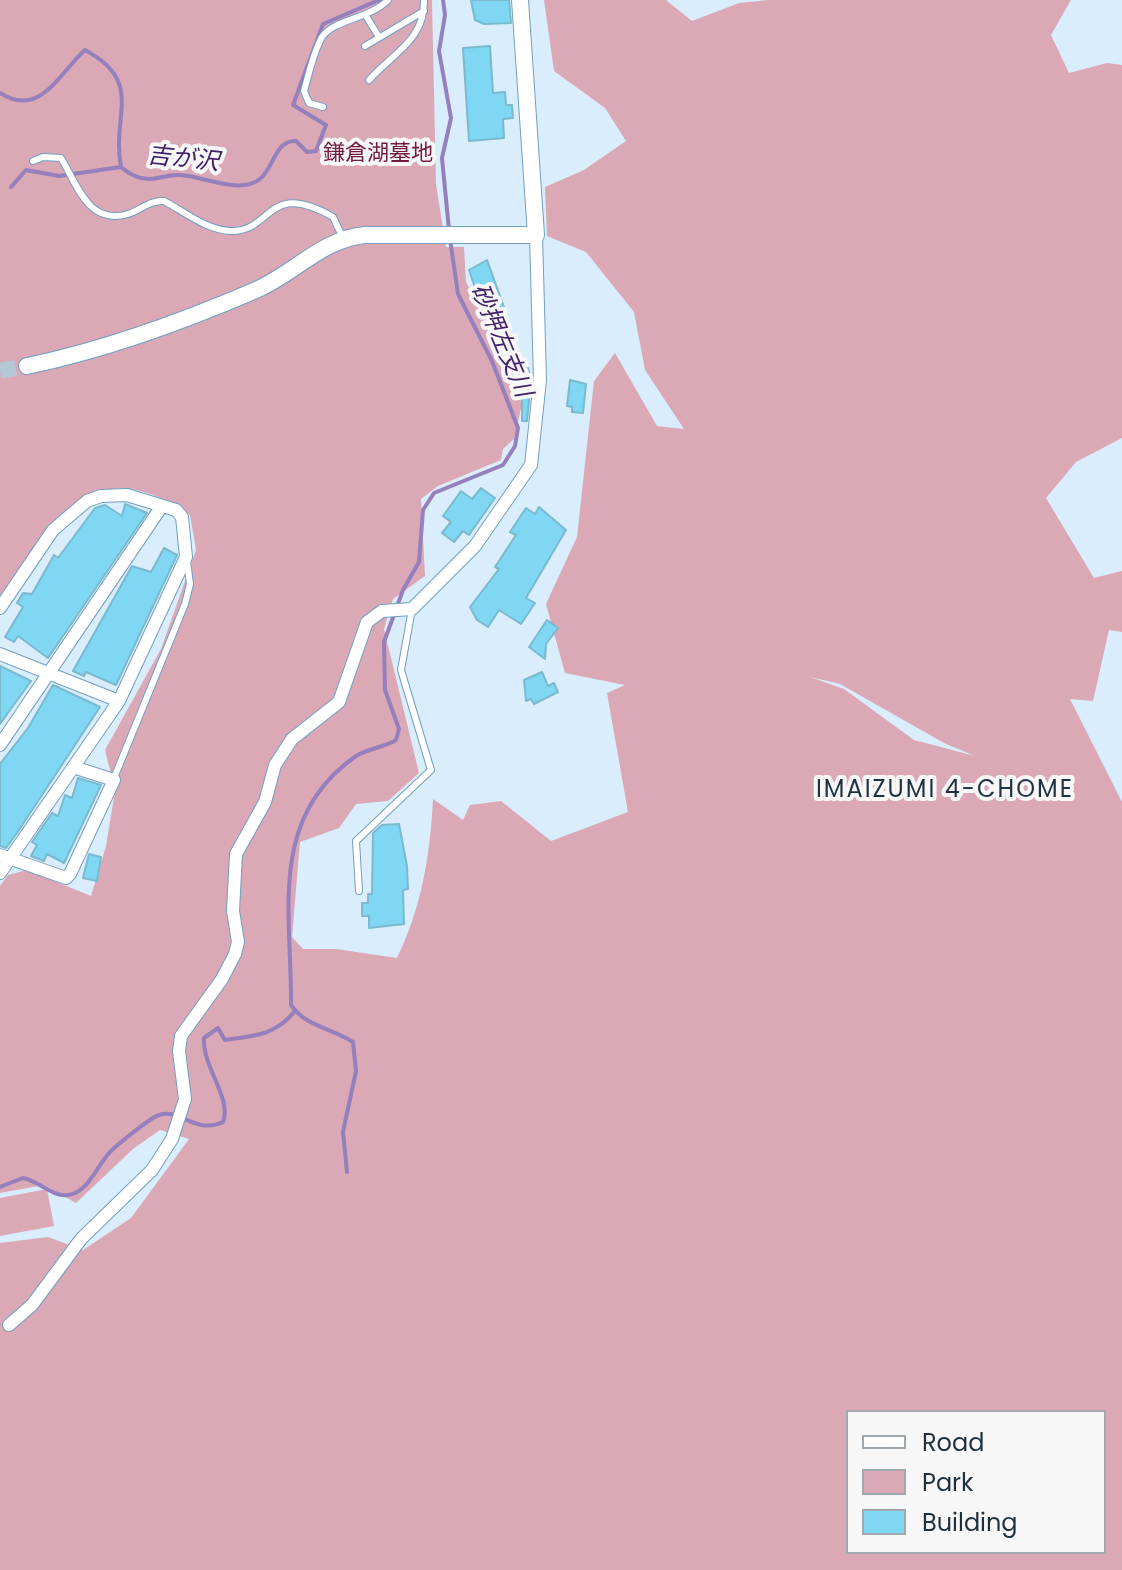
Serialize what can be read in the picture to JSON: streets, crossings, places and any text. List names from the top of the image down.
{
  "districts": ["IMAIZUMI 4-CHOME"],
  "water": ["吉が沢", "砂押左支川"],
  "parks": ["鎌倉湖墓地"],
  "legend": ["Road", "Park", "Building"]
}
